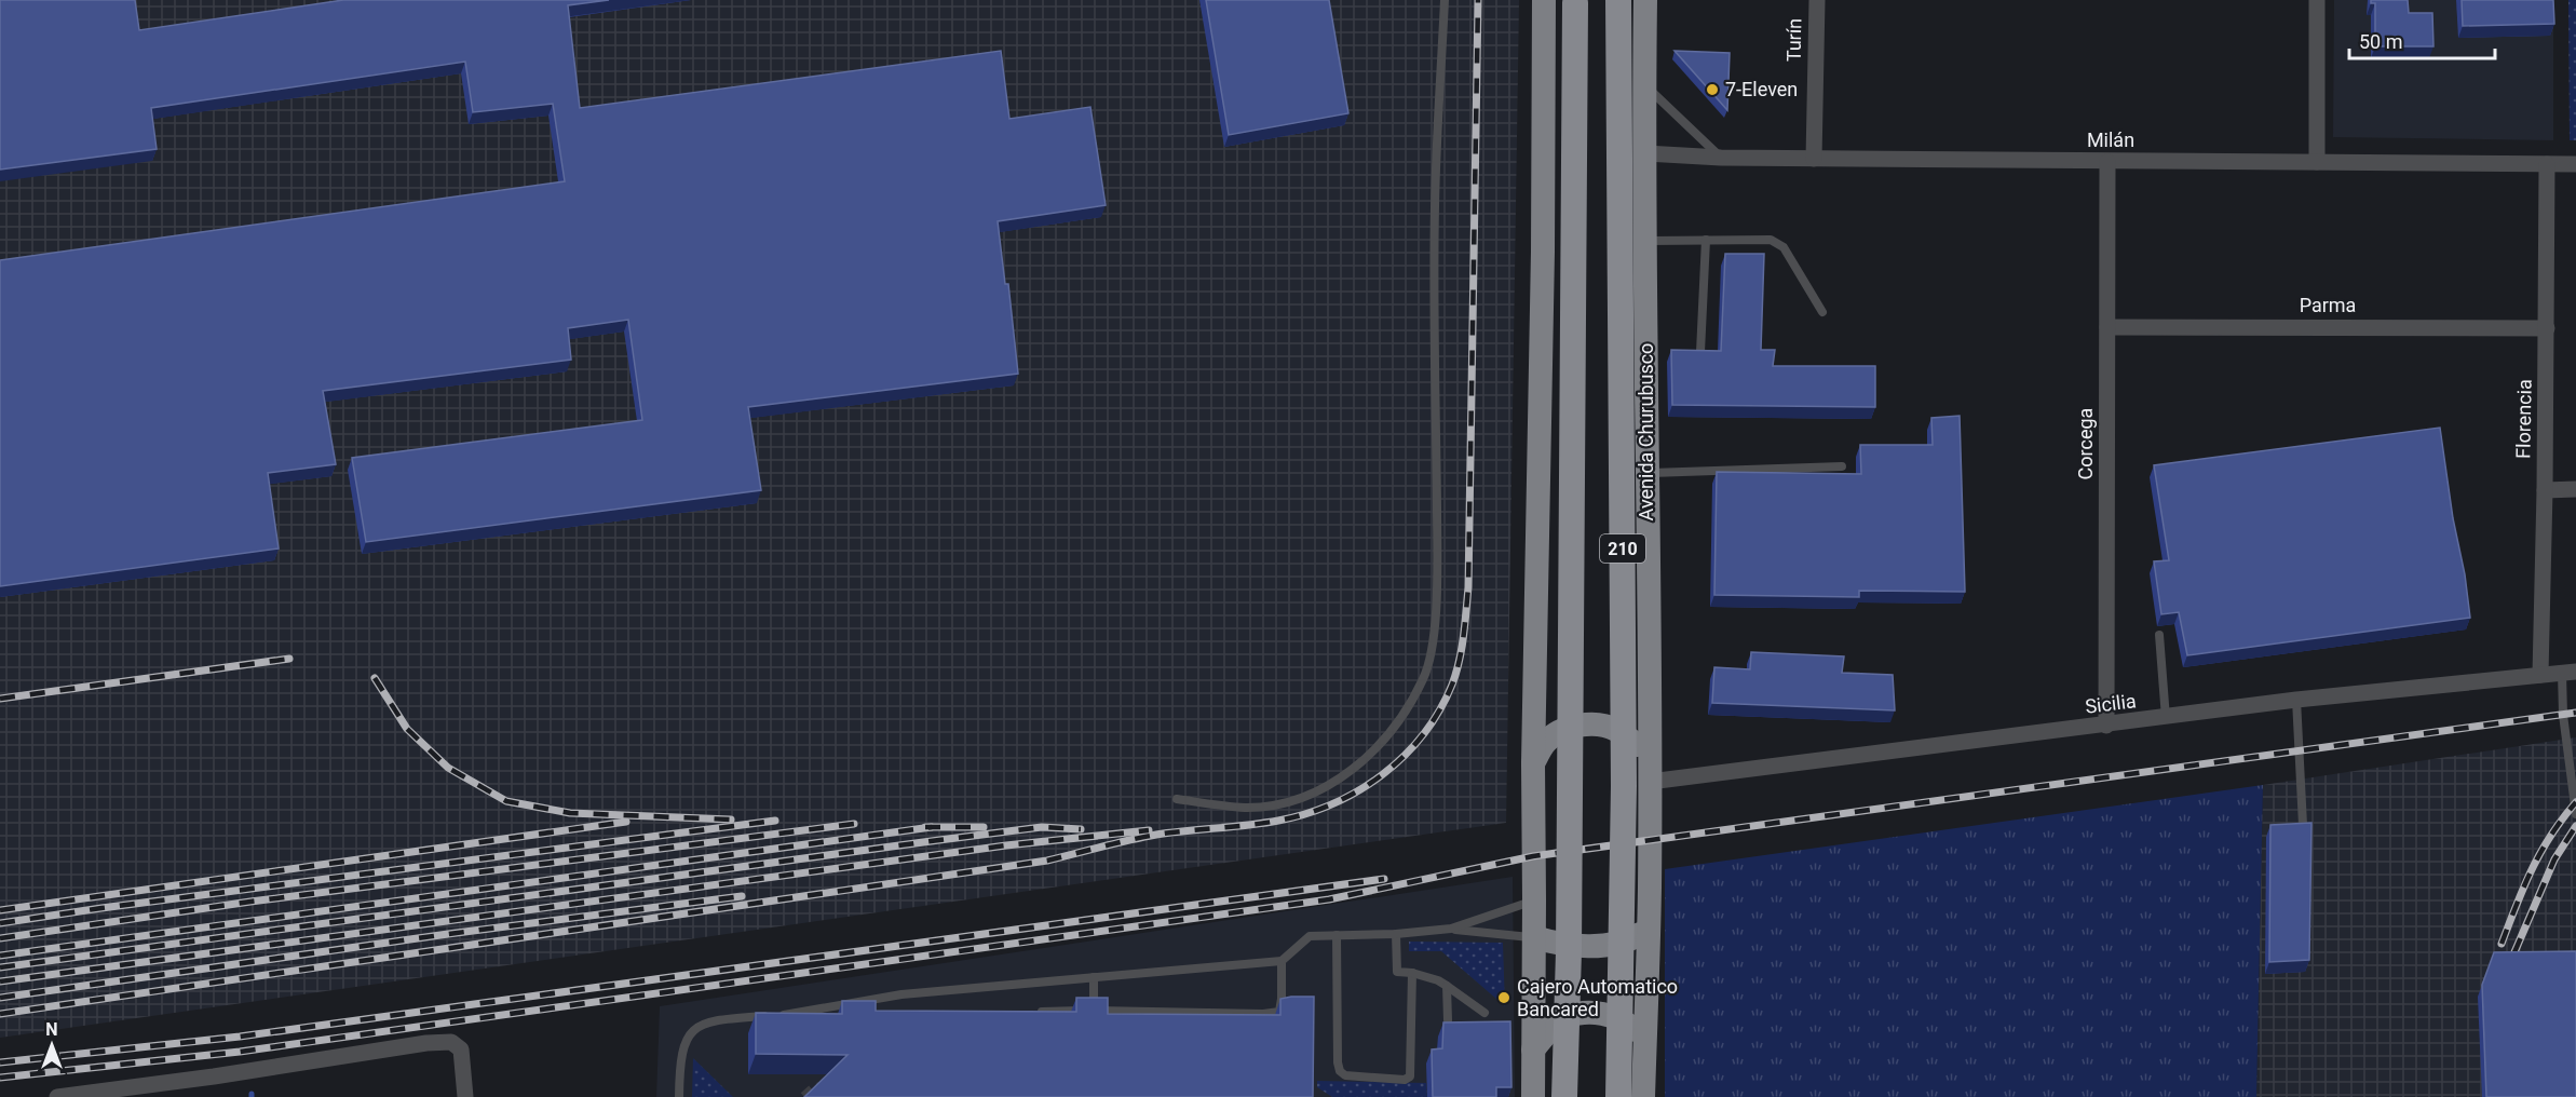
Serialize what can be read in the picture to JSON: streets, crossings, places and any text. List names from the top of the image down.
{
  "streets": {
    "highway": ["Avenida Churubusco", "210"],
    "street": [
      "Turín",
      "Milán",
      "Parma",
      "Florencia",
      "Corcega",
      "Sicilia"
    ]
  },
  "crossings": [
    ["Turín", "Milán"],
    ["Milán", "Florencia"],
    ["Milán", "Avenida Churubusco"],
    ["Milán", "Corcega"],
    ["Parma", "Florencia"],
    ["Parma", "Corcega"],
    ["Florencia", "Sicilia"],
    ["Avenida Churubusco", "Sicilia"],
    ["Corcega", "Sicilia"]
  ],
  "places": ["7-Eleven", "Cajero Automatico Bancared"],
  "scale_bar": "50 m",
  "north": "top"
}
